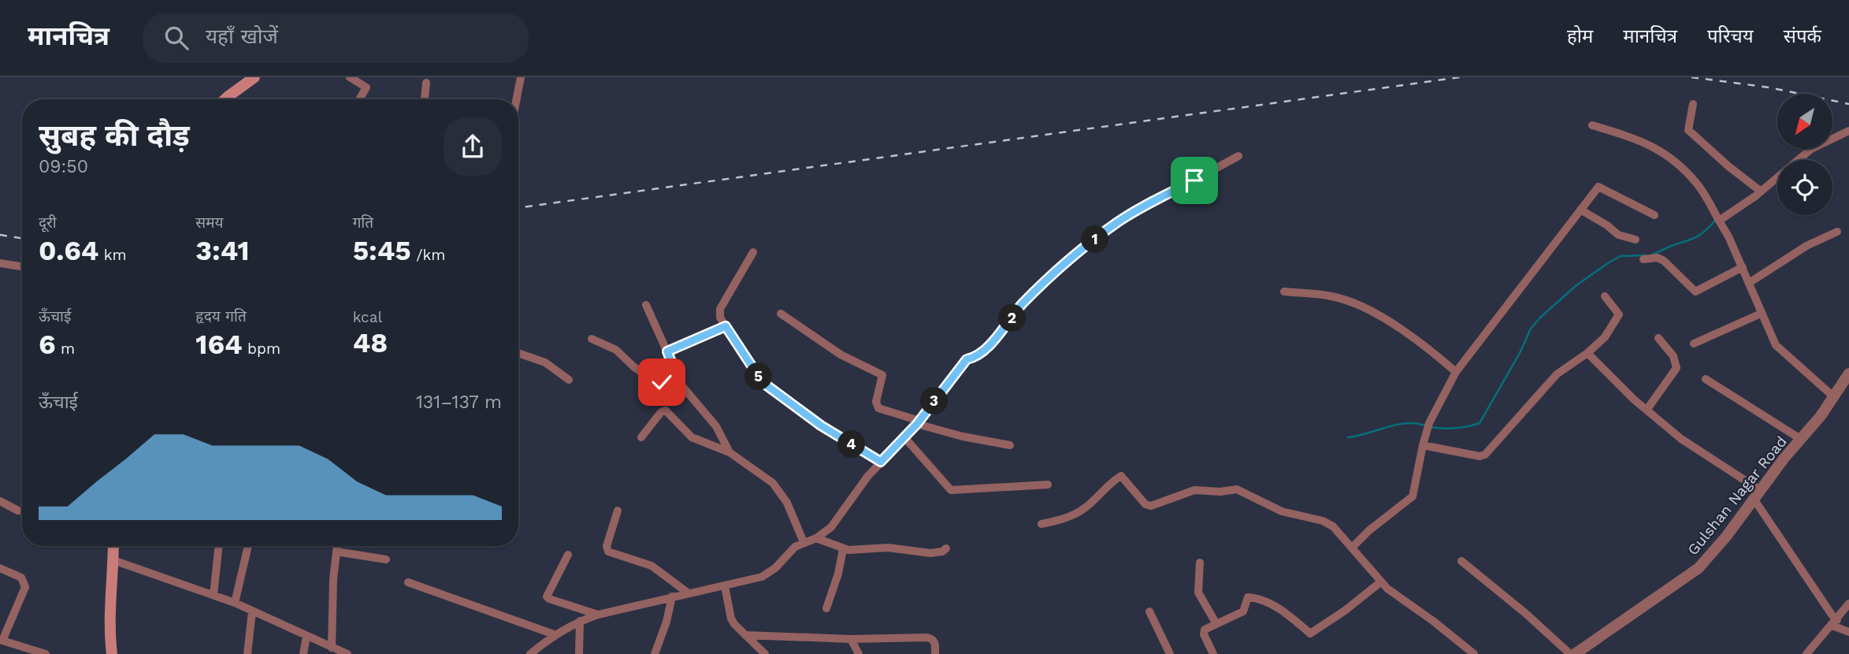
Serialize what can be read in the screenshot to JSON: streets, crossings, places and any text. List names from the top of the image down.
{
  "streets": {
    "street": ["Gulshan Nagar Road"]
  },
  "north": "bottom left",
  "page": {
    "header": "मानचित्र",
    "search": "यहाँ खोजें",
    "nav": [
      "होम",
      "मानचित्र",
      "परिचय",
      "संपर्क"
    ],
    "heading": ["सुबह की दौड़", "09:50"],
    "stats": [
      ["दूरी", "0.64 km"],
      ["समय", "3:41"],
      ["गति", "5:45 /km"],
      ["ऊँचाई", "6 m"],
      ["हृदय गति", "164 bpm"],
      ["kcal", "48"]
    ],
    "pins": [
      "1",
      "2",
      "5",
      "3",
      "4"
    ],
    "chart": ["ऊँचाई", "131–137 m"]
  }
}
